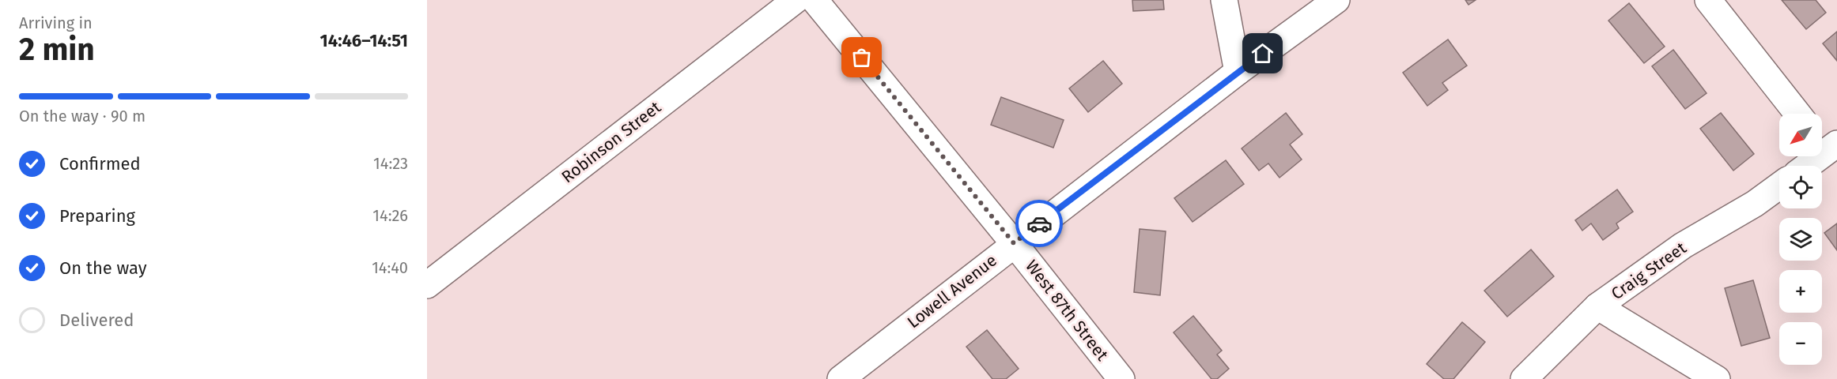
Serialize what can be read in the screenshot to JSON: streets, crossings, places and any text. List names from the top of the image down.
{
  "streets": {
    "street": [
      "Robinson Street",
      "Craig Street",
      "Lowell Avenue",
      "West 87th Street"
    ]
  },
  "crossings": [
    ["Lowell Avenue", "West 87th Street"]
  ],
  "north": "bottom left",
  "page": {
    "heading": ["2 min", "Arriving in", "14:46–14:51"],
    "bar": "On the way · 90 m",
    "map_buttons": ["+", "−"],
    "list": [
      ["Confirmed", "14:23"],
      ["Preparing", "14:26"],
      ["On the way", "14:40"],
      "Delivered"
    ]
  }
}
